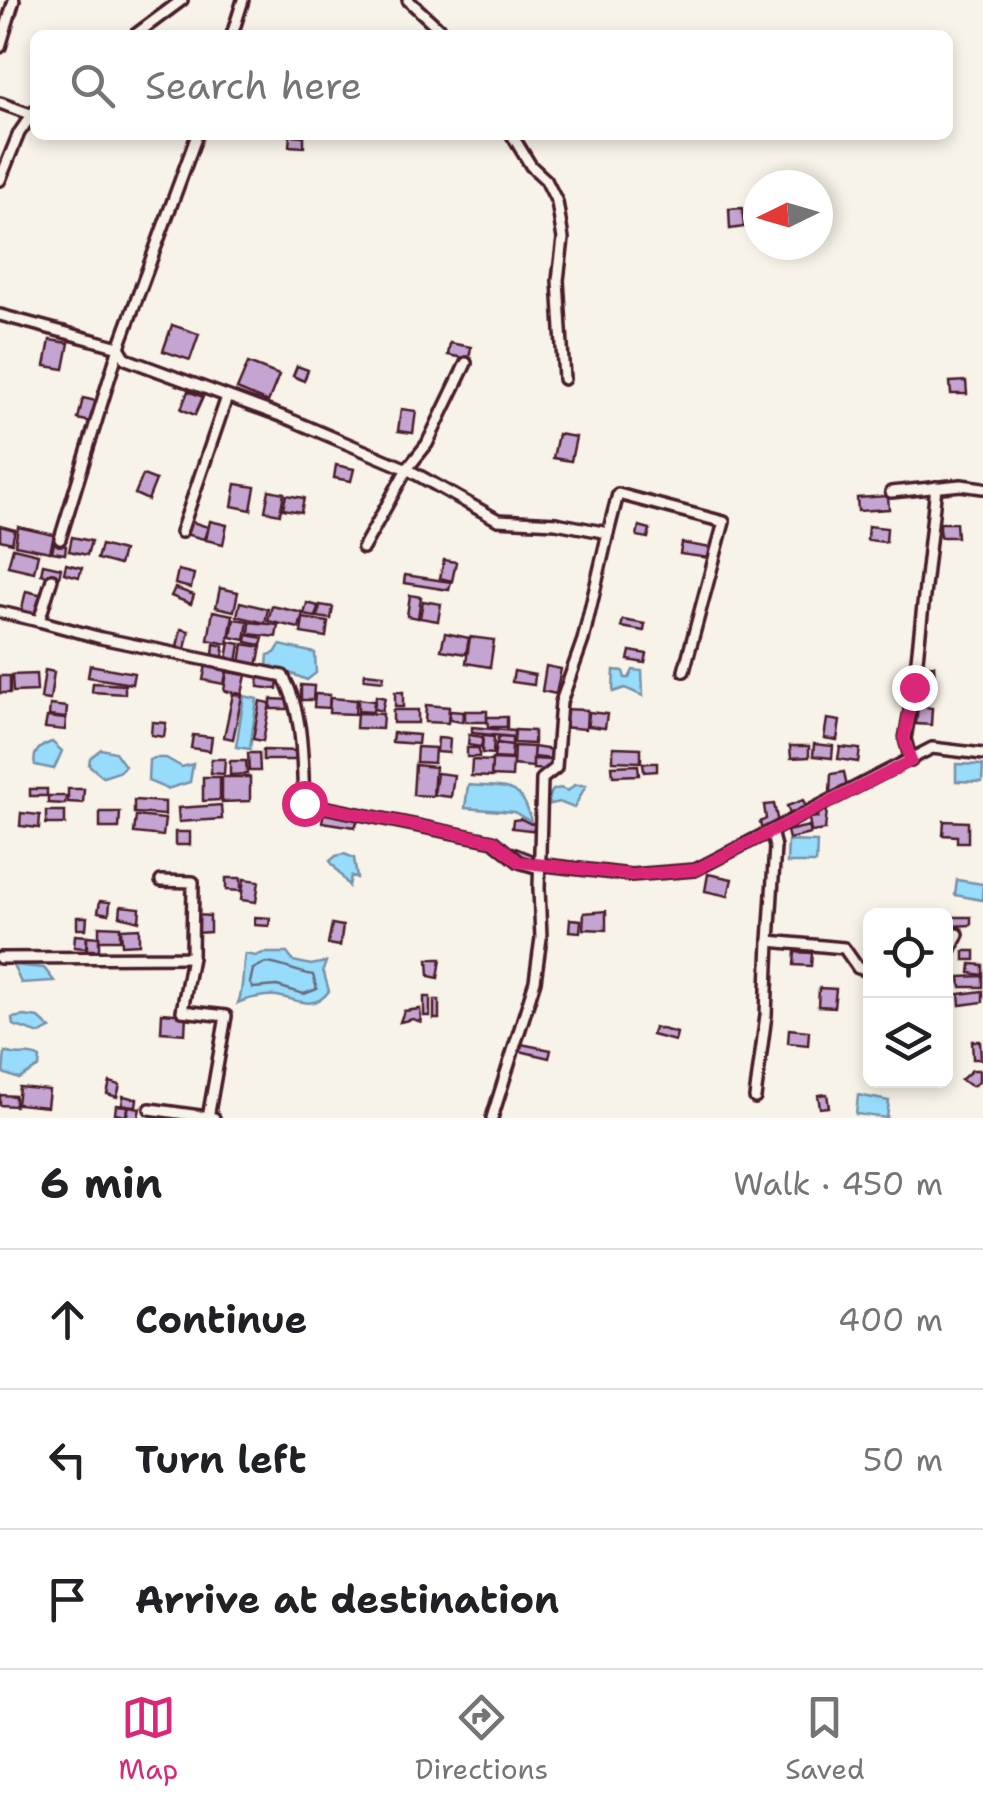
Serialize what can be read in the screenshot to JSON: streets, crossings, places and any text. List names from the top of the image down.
{
  "north": "left",
  "page": {
    "search": "Search here",
    "heading": ["6 min", "Walk · 450 m"],
    "list": [
      ["Continue", "400 m"],
      ["Turn left", "50 m"],
      "Arrive at destination"
    ],
    "nav": ["Map", "Directions", "Saved"]
  }
}
